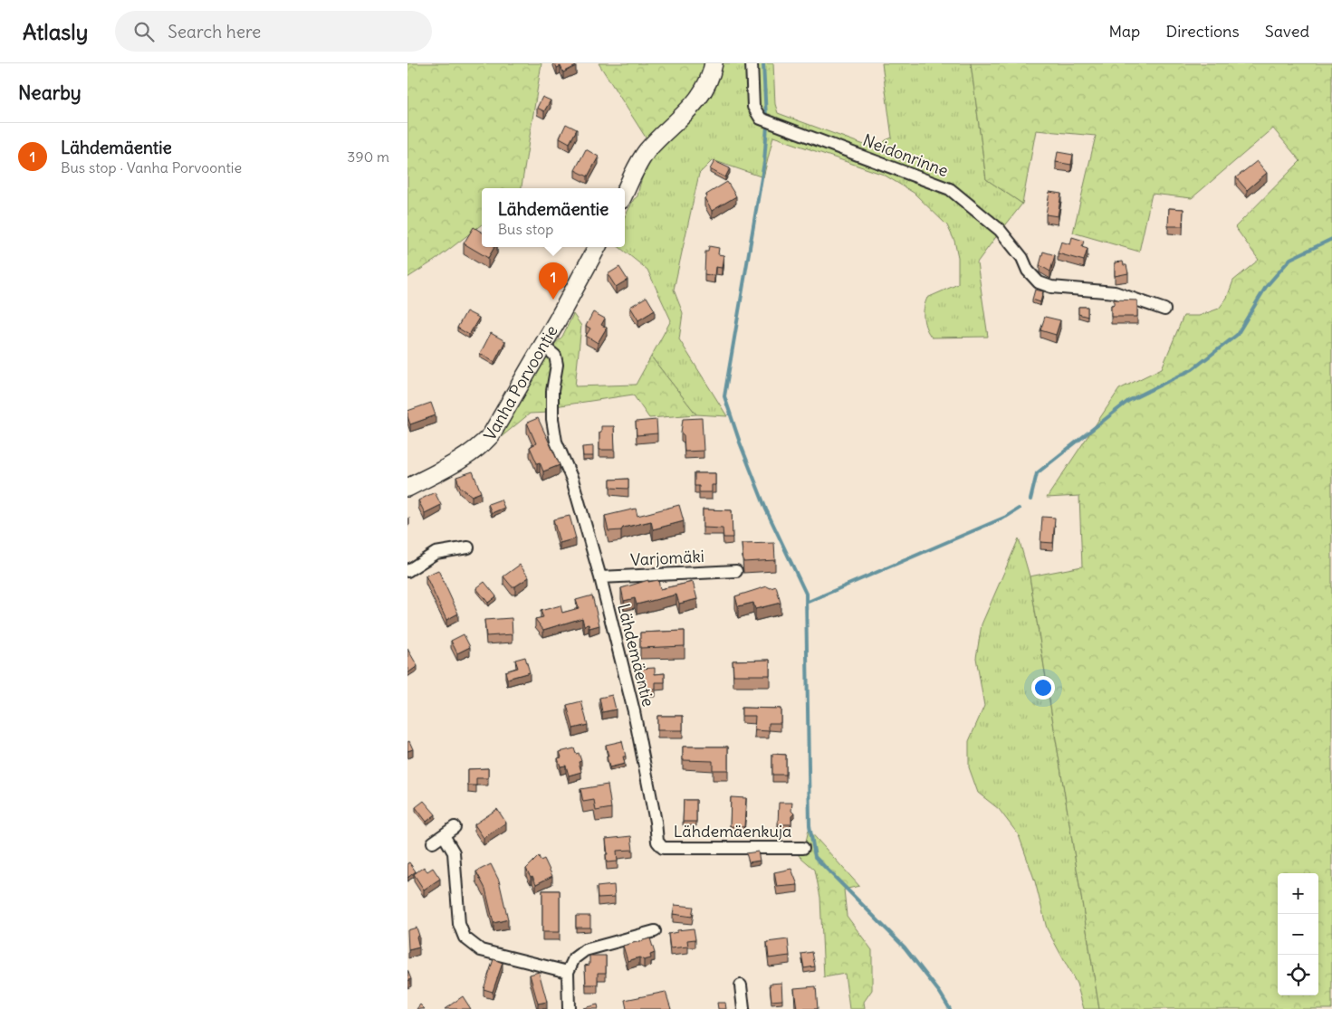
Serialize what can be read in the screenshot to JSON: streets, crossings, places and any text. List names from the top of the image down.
{
  "streets": {
    "street": [
      "Neidonrinne",
      "Vanha Porvoontie",
      "Varjomäki",
      "Lähdemäentie",
      "Lähdemäenkuja"
    ]
  },
  "crossings": [
    ["Vanha Porvoontie", "Lähdemäentie"],
    ["Varjomäki", "Lähdemäentie"],
    ["Lähdemäentie", "Lähdemäenkuja"]
  ],
  "page": {
    "header": "Atlasly",
    "search": "Search here",
    "nav": ["Map", "Directions", "Saved"],
    "heading": "Nearby",
    "list": [
      {
        "mark": "1",
        "name": "Lähdemäentie",
        "note": "Bus stop · Vanha Porvoontie",
        "value": "390 m"
      }
    ],
    "popup": ["Lähdemäentie", "Bus stop"],
    "pins": "1",
    "map_buttons": ["+", "−"]
  }
}
